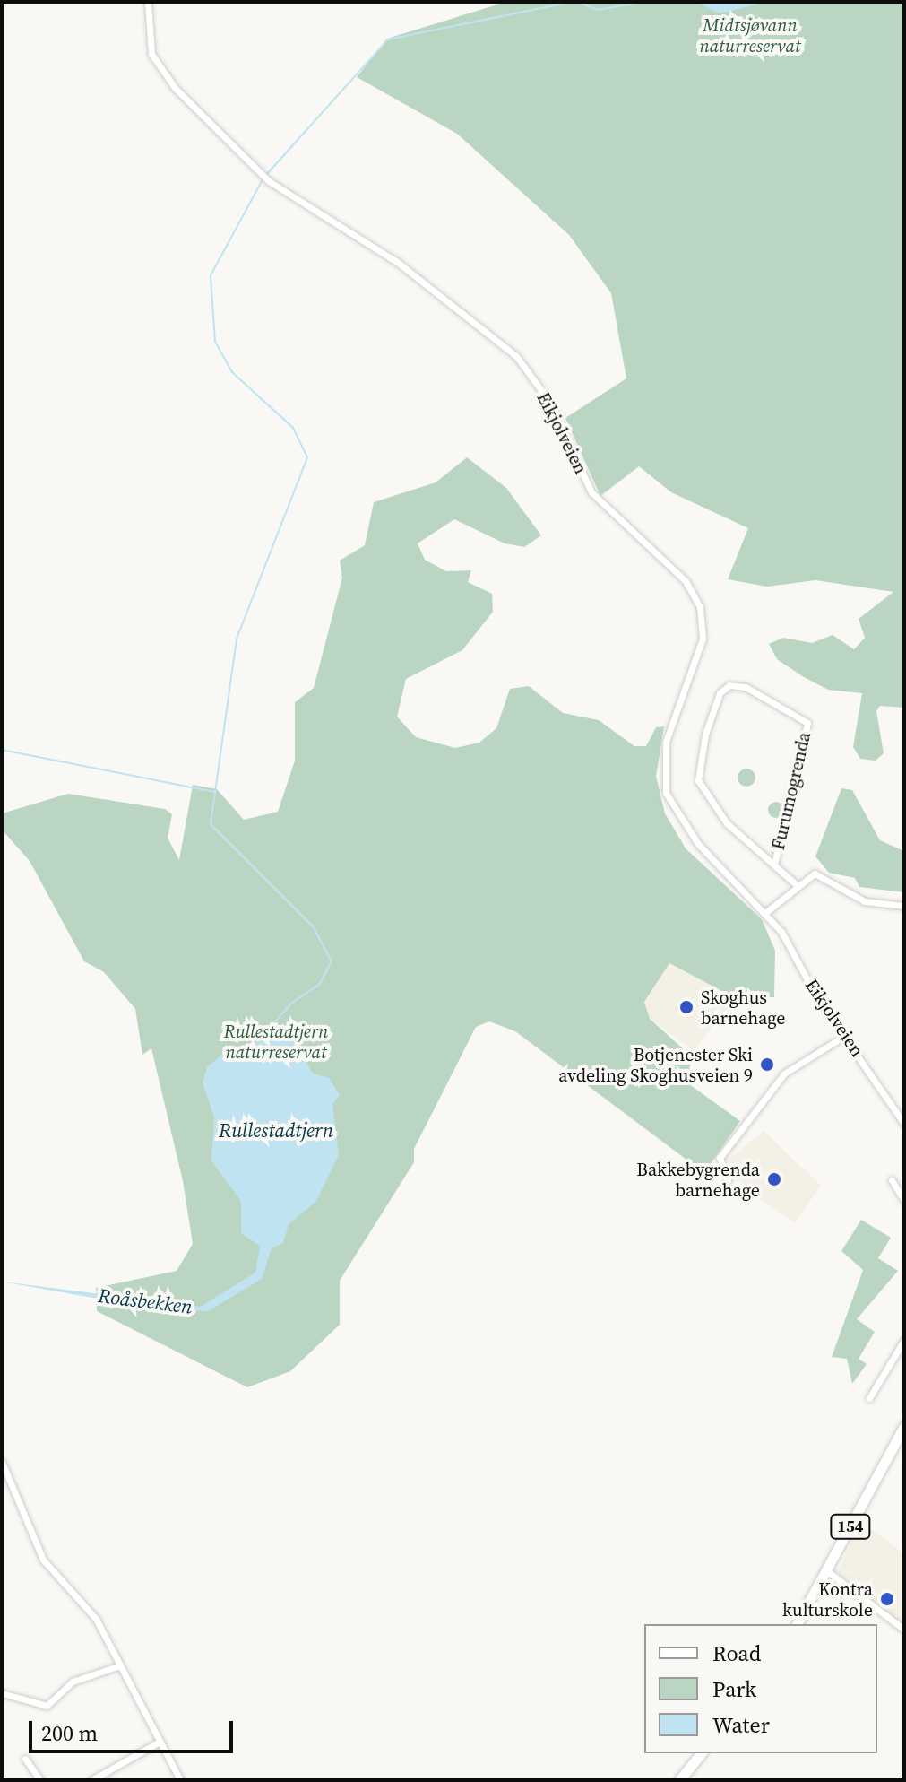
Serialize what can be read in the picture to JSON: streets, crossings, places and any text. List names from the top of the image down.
{
  "streets": {
    "main road": ["154"],
    "street": ["Eikjolveien", "Furumogrenda"]
  },
  "water": ["Rullestadtjern", "Roåsbekken"],
  "parks": ["Midtsjøvann naturreservat", "Rullestadtjern naturreservat"],
  "places": [
    "Skoghus barnehage",
    "Botjenester Ski avdeling Skoghusveien 9",
    "Bakkebygrenda barnehage",
    "Kontra kulturskole"
  ],
  "legend": ["Road", "Park", "Water"],
  "scale_bar": "200 m"
}
